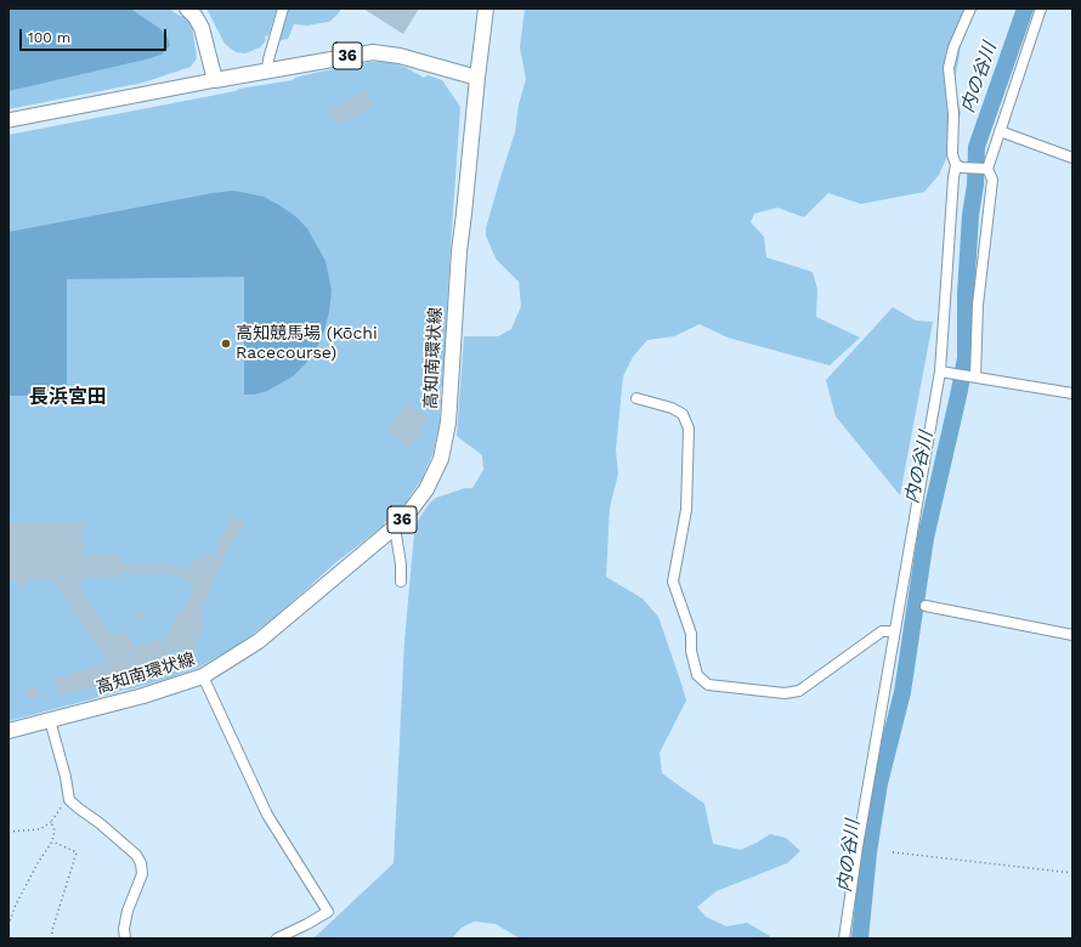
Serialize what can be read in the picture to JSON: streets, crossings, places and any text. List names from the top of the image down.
{
  "streets": {
    "main road": ["36", "高知南環状線"]
  },
  "crossings": [
    ["36", "高知南環状線"]
  ],
  "districts": ["長浜宮田"],
  "water": ["内の谷川"],
  "places": ["高知競馬場 (Kōchi Racecourse)"],
  "scale_bar": "100 m"
}
